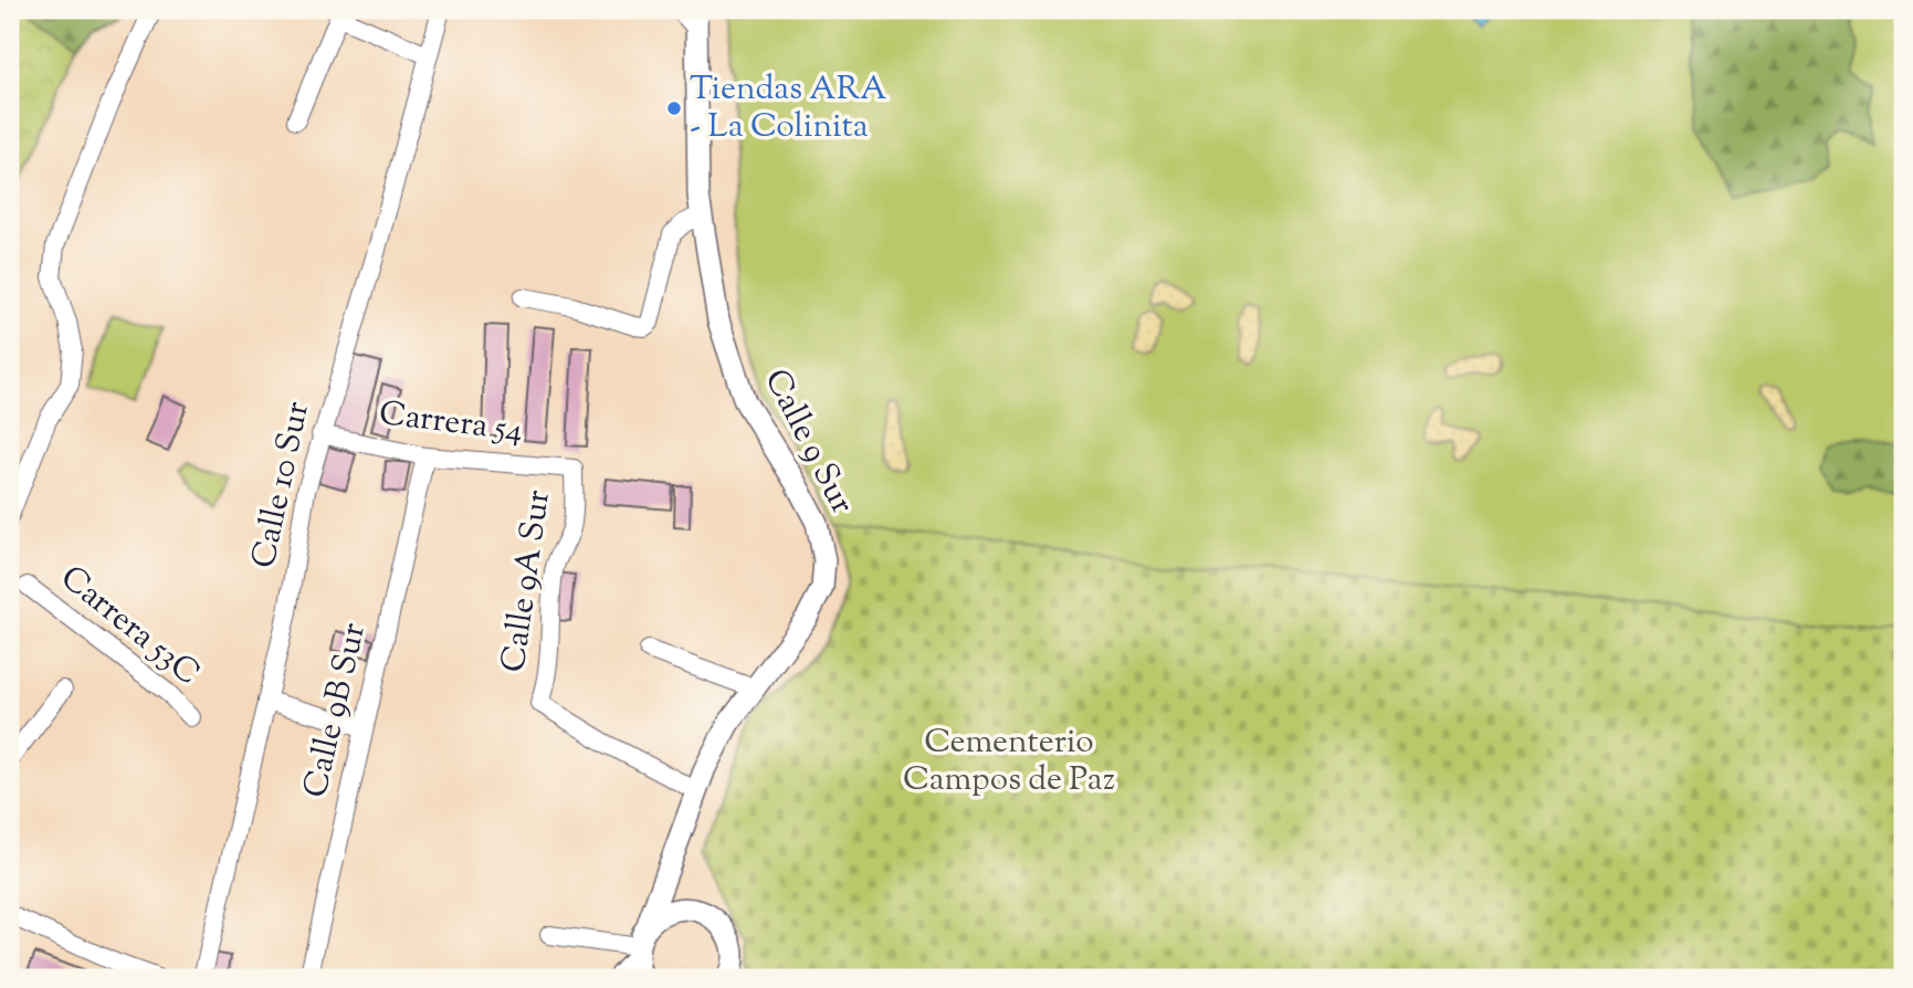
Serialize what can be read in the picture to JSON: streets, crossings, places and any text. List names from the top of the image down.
{
  "streets": {
    "main road": ["Calle 9 Sur"],
    "street": [
      "Carrera 54",
      "Calle 10 Sur",
      "Calle 9A Sur",
      "Carrera 53C",
      "Calle 9B Sur"
    ]
  },
  "crossings": [
    ["Carrera 54", "Calle 10 Sur"],
    ["Carrera 54", "Calle 9A Sur"],
    ["Carrera 54", "Calle 9B Sur"],
    ["Calle 9 Sur", "Calle 9A Sur"]
  ],
  "parks": ["Cementerio Campos de Paz"],
  "places": ["Tiendas ARA - La Colinita"]
}
